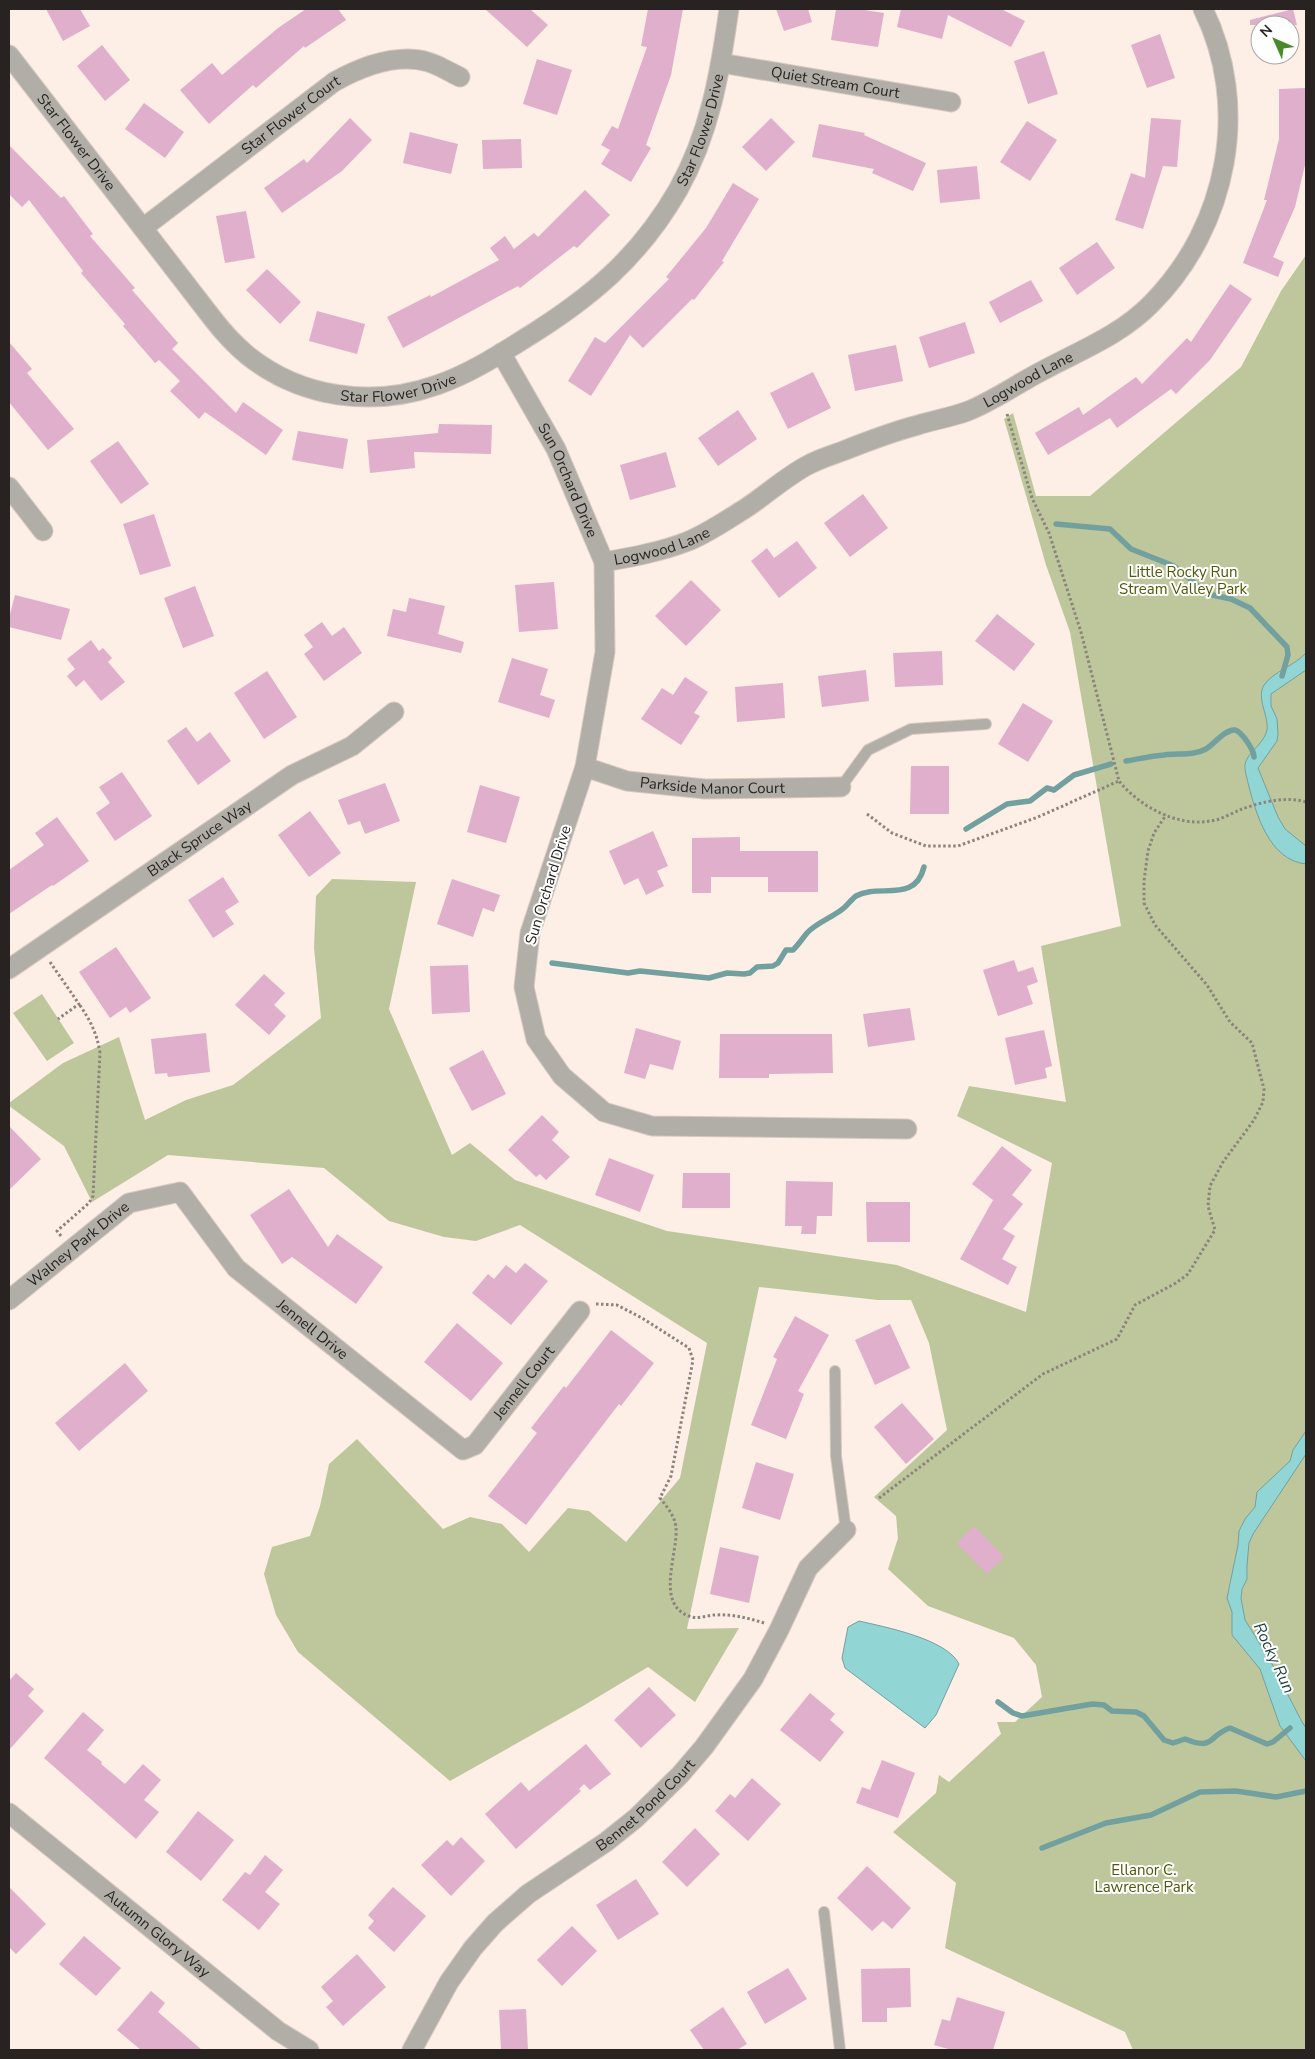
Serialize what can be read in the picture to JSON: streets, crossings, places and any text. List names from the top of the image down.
{
  "streets": {
    "street": [
      "Quiet Stream Court",
      "Star Flower Court",
      "Star Flower Drive",
      "Logwood Lane",
      "Sun Orchard Drive",
      "Parkside Manor Court",
      "Black Spruce Way",
      "Walney Park Drive",
      "Jennell Drive",
      "Jennell Court",
      "Bennet Pond Court",
      "Autumn Glory Way"
    ]
  },
  "crossings": [
    ["Quiet Stream Court", "Star Flower Drive"],
    ["Star Flower Court", "Star Flower Drive"],
    ["Star Flower Drive", "Sun Orchard Drive"],
    ["Logwood Lane", "Sun Orchard Drive"],
    ["Sun Orchard Drive", "Parkside Manor Court"],
    ["Walney Park Drive", "Jennell Drive"],
    ["Jennell Drive", "Jennell Court"]
  ],
  "water": ["Rocky Run"],
  "parks": ["Little Rocky Run Stream Valley Park", "Ellanor C. Lawrence Park"],
  "north": "top left"
}
